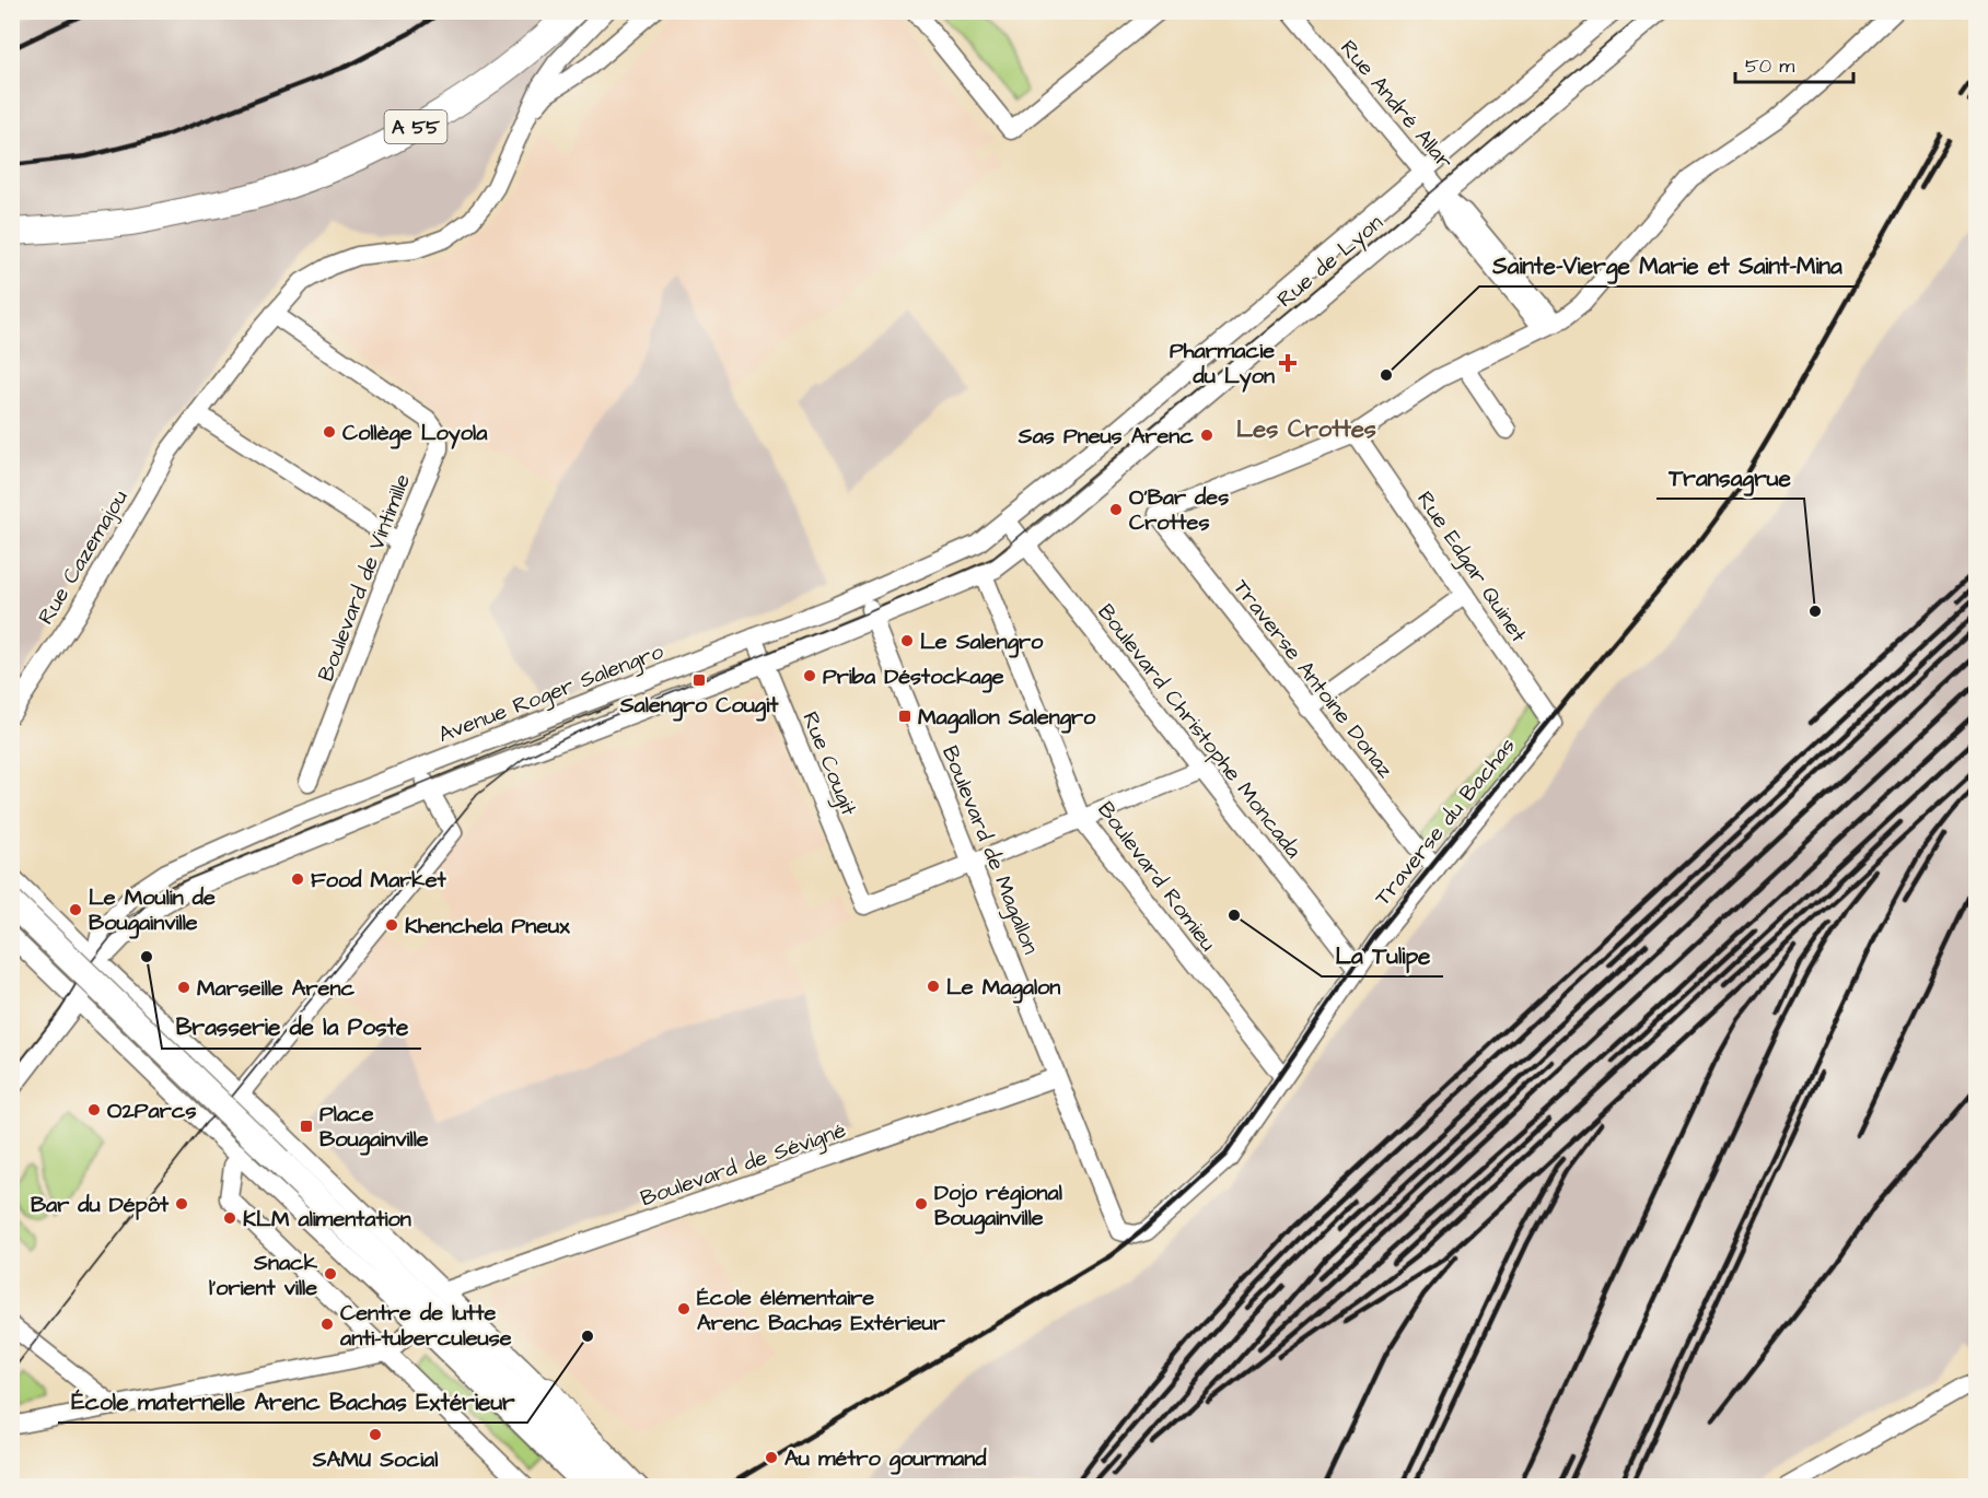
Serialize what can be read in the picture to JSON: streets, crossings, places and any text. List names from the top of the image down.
{
  "streets": {
    "highway": ["A 55"],
    "street": [
      "Rue André Allar",
      "Rue de Lyon",
      "Rue Cazemajou",
      "Rue Edgar Quinet",
      "Boulevard de Vintimille",
      "Traverse Antoine Donaz",
      "Avenue Roger Salengro",
      "Boulevard Christophe Moncada",
      "Rue Cougit",
      "Traverse du Bachas",
      "Boulevard de Magallon",
      "Boulevard Romieu",
      "Boulevard de Sévigné"
    ]
  },
  "crossings": [
    ["Rue André Allar", "Rue de Lyon"],
    ["Rue de Lyon", "Avenue Roger Salengro"],
    ["Rue de Lyon", "Boulevard Christophe Moncada"],
    ["Rue Cazemajou", "Boulevard de Vintimille"],
    ["Rue Edgar Quinet", "Traverse Antoine Donaz"],
    ["Rue Edgar Quinet", "Traverse du Bachas"],
    ["Traverse Antoine Donaz", "Traverse du Bachas"],
    ["Avenue Roger Salengro", "Boulevard Christophe Moncada"],
    ["Avenue Roger Salengro", "Rue Cougit"],
    ["Avenue Roger Salengro", "Boulevard de Magallon"],
    ["Boulevard Christophe Moncada", "Traverse du Bachas"],
    ["Rue Cougit", "Boulevard de Magallon"],
    ["Traverse du Bachas", "Boulevard de Magallon"],
    ["Traverse du Bachas", "Boulevard Romieu"],
    ["Boulevard de Magallon", "Boulevard de Sévigné"]
  ],
  "districts": ["Les Crottes"],
  "places": {
    "health": ["Pharmacie du Lyon"],
    "other": [
      "Sainte-Vierge Marie et Saint-Mina",
      "Collège Loyola",
      "Sas Pneus Arenc",
      "O'Bar des Crottes",
      "Transagrue",
      "Le Salengro",
      "Priba Déstockage",
      "Food Market",
      "Le Moulin de Bougainville",
      "La Tulipe",
      "Khenchela Pneux",
      "Brasserie de la Poste",
      "Le Magalon",
      "Marseille Arenc",
      "O2Parcs",
      "Bar du Dépôt",
      "Dojo régional Bougainville",
      "KLM alimentation",
      "Snack l’orient ville",
      "École élémentaire Arenc Bachas Extérieur",
      "Centre de lutte anti-tuberculeuse",
      "École maternelle Arenc Bachas Extérieur",
      "SAMU Social",
      "Au métro gourmand"
    ],
    "transit": ["Salengro Cougit", "Magallon Salengro", "Place Bougainville"]
  },
  "scale_bar": "50 m"
}
